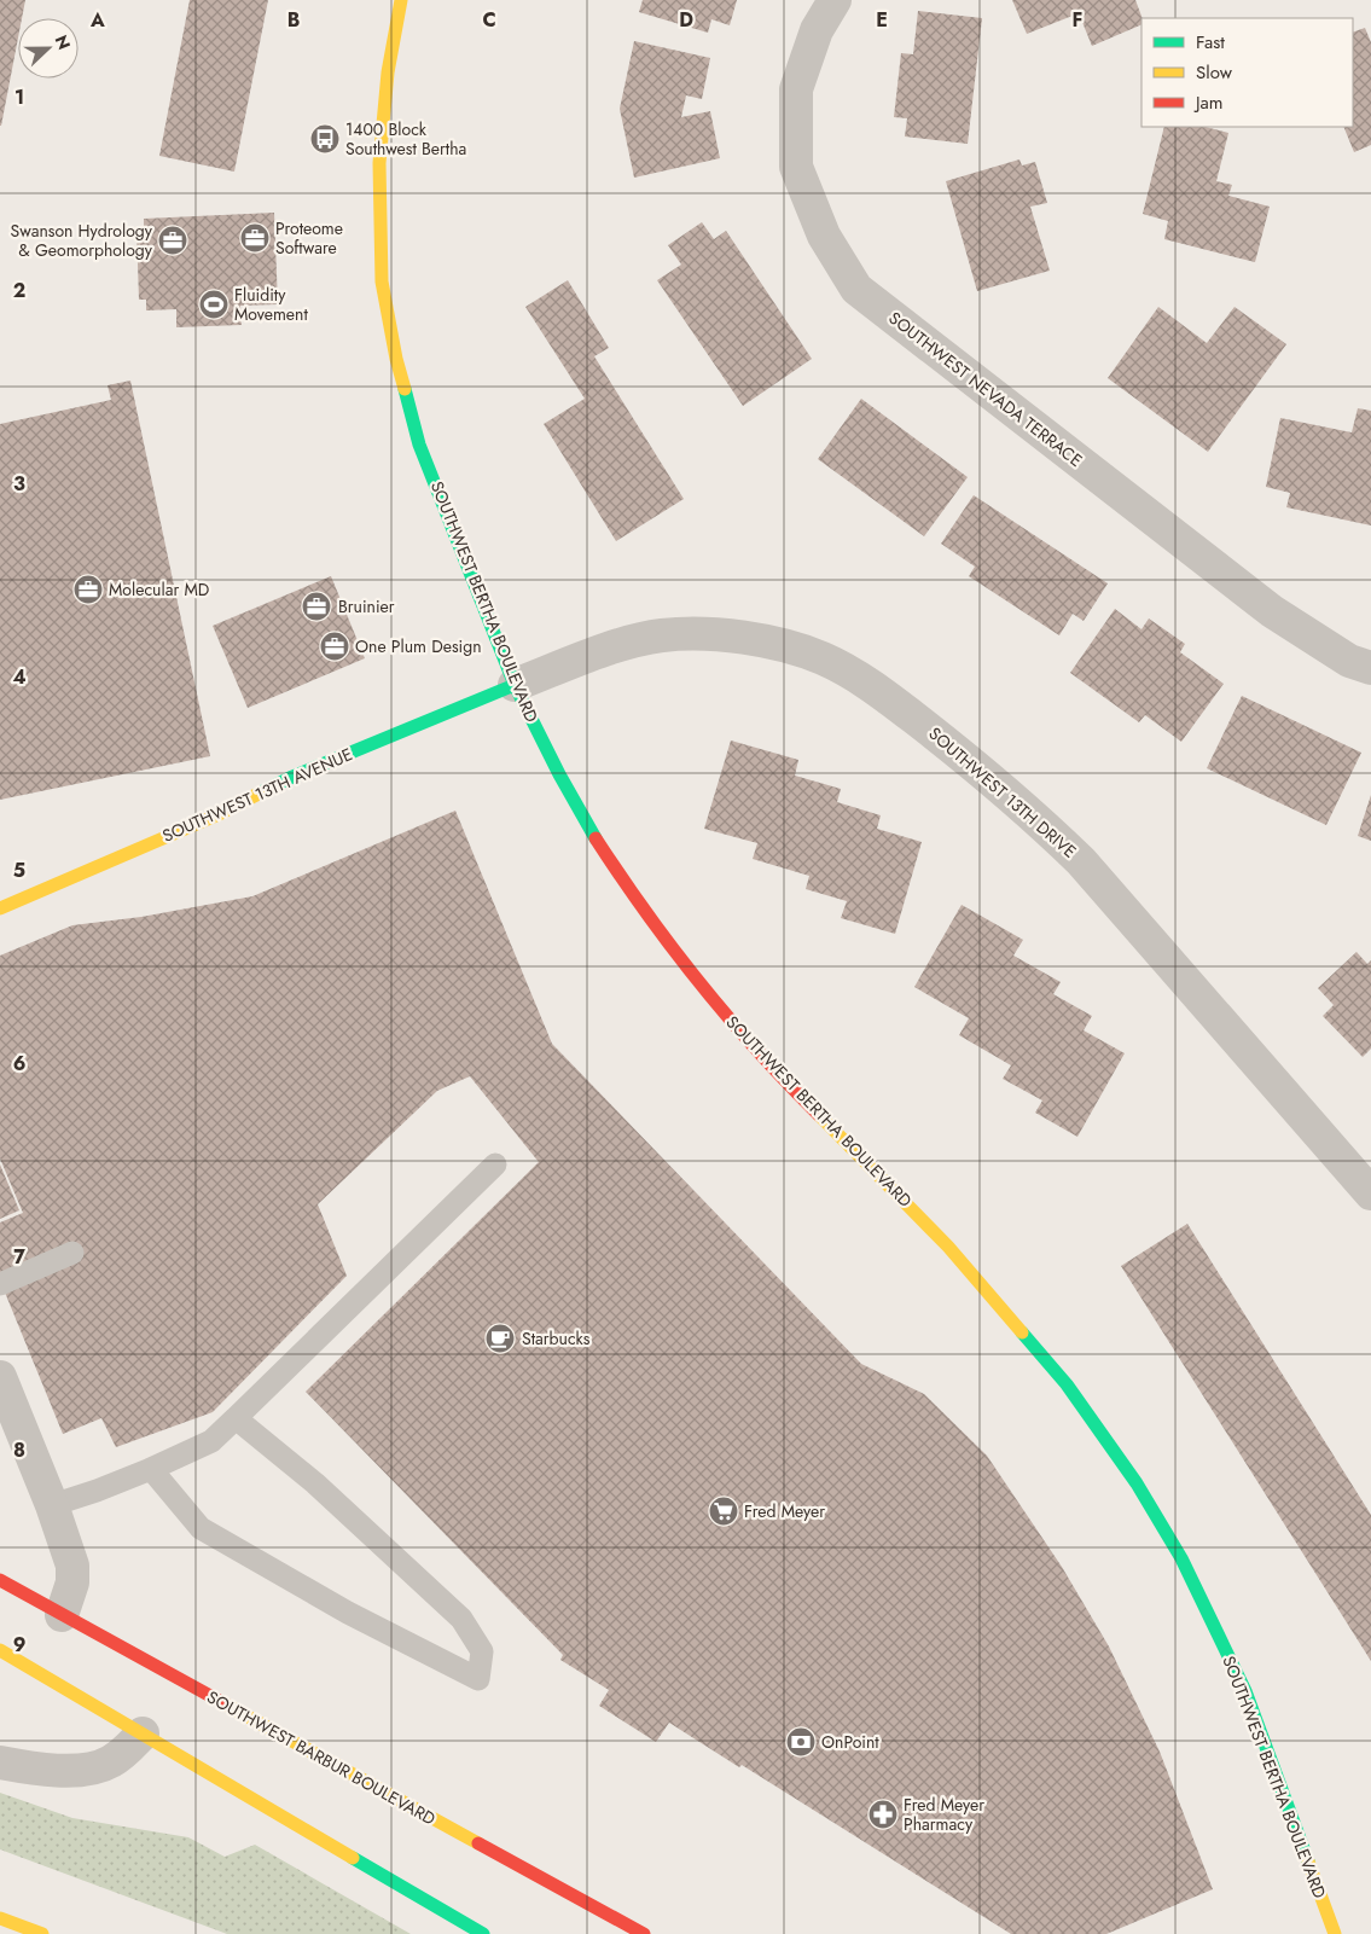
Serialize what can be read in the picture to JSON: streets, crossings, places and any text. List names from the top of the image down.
{
  "streets": {
    "main road": ["SOUTHWEST BERTHA BOULEVARD", "SOUTHWEST 13TH AVENUE", "SOUTHWEST BARBUR BOULEVARD"],
    "street": ["SOUTHWEST NEVADA TERRACE", "SOUTHWEST 13TH DRIVE"]
  },
  "crossings": [
    ["SOUTHWEST BERTHA BOULEVARD", "SOUTHWEST 13TH DRIVE"],
    ["SOUTHWEST BERTHA BOULEVARD", "SOUTHWEST 13TH AVENUE"],
    ["SOUTHWEST 13TH DRIVE", "SOUTHWEST 13TH AVENUE"]
  ],
  "places": {
    "bus stop": ["1400 Block Southwest Bertha"],
    "office": [
      "Proteome Software",
      "Swanson Hydrology & Geomorphology",
      "Molecular MD",
      "Bruinier",
      "One Plum Design"
    ],
    "sports": ["Fluidity Movement"],
    "cafe": ["Starbucks"],
    "supermarket": ["Fred Meyer"],
    "bank": ["OnPoint"],
    "pharmacy": ["Fred Meyer Pharmacy"]
  },
  "legend": ["Fast", "Slow", "Jam"],
  "north": "right",
  "grid": {
    "columns": [
      "A",
      "B",
      "C",
      "D",
      "E",
      "F"
    ],
    "rows": [
      "1",
      "2",
      "3",
      "4",
      "5",
      "6",
      "7",
      "8",
      "9"
    ]
  }
}
